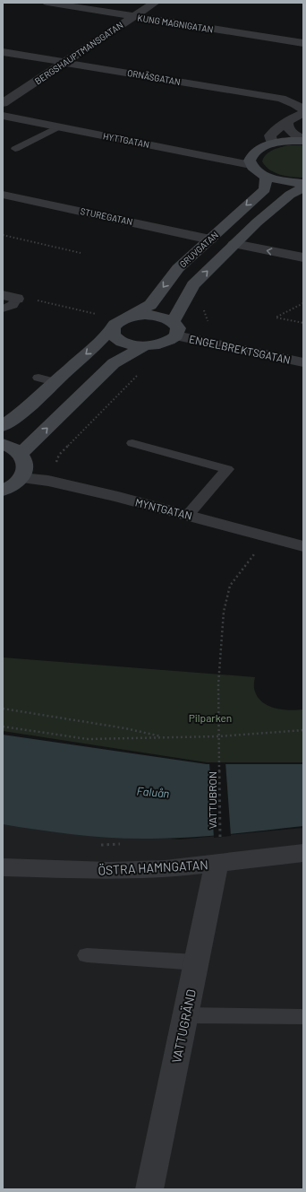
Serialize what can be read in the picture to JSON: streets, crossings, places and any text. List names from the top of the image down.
{
  "streets": {
    "main road": ["GRUVGATAN"],
    "street": [
      "KUNG MAGNIGATAN",
      "BERGSHAUPTMANSGATAN",
      "ORNÄSGATAN",
      "HYTTGATAN",
      "STUREGATAN",
      "ENGELBREKTSGATAN",
      "MYNTGATAN",
      "ÖSTRA HAMNGATAN",
      "VATTUGRÄND"
    ],
    "path": ["VATTUBRON"]
  },
  "crossings": [
    ["KUNG MAGNIGATAN", "BERGSHAUPTMANSGATAN"],
    ["BERGSHAUPTMANSGATAN", "ORNÄSGATAN"],
    ["STUREGATAN", "GRUVGATAN"],
    ["GRUVGATAN", "ENGELBREKTSGATAN"],
    ["MYNTGATAN", "VATTUBRON"],
    ["ÖSTRA HAMNGATAN", "VATTUGRÄND"]
  ],
  "water": ["Faluån"],
  "parks": ["Pilparken"]
}
